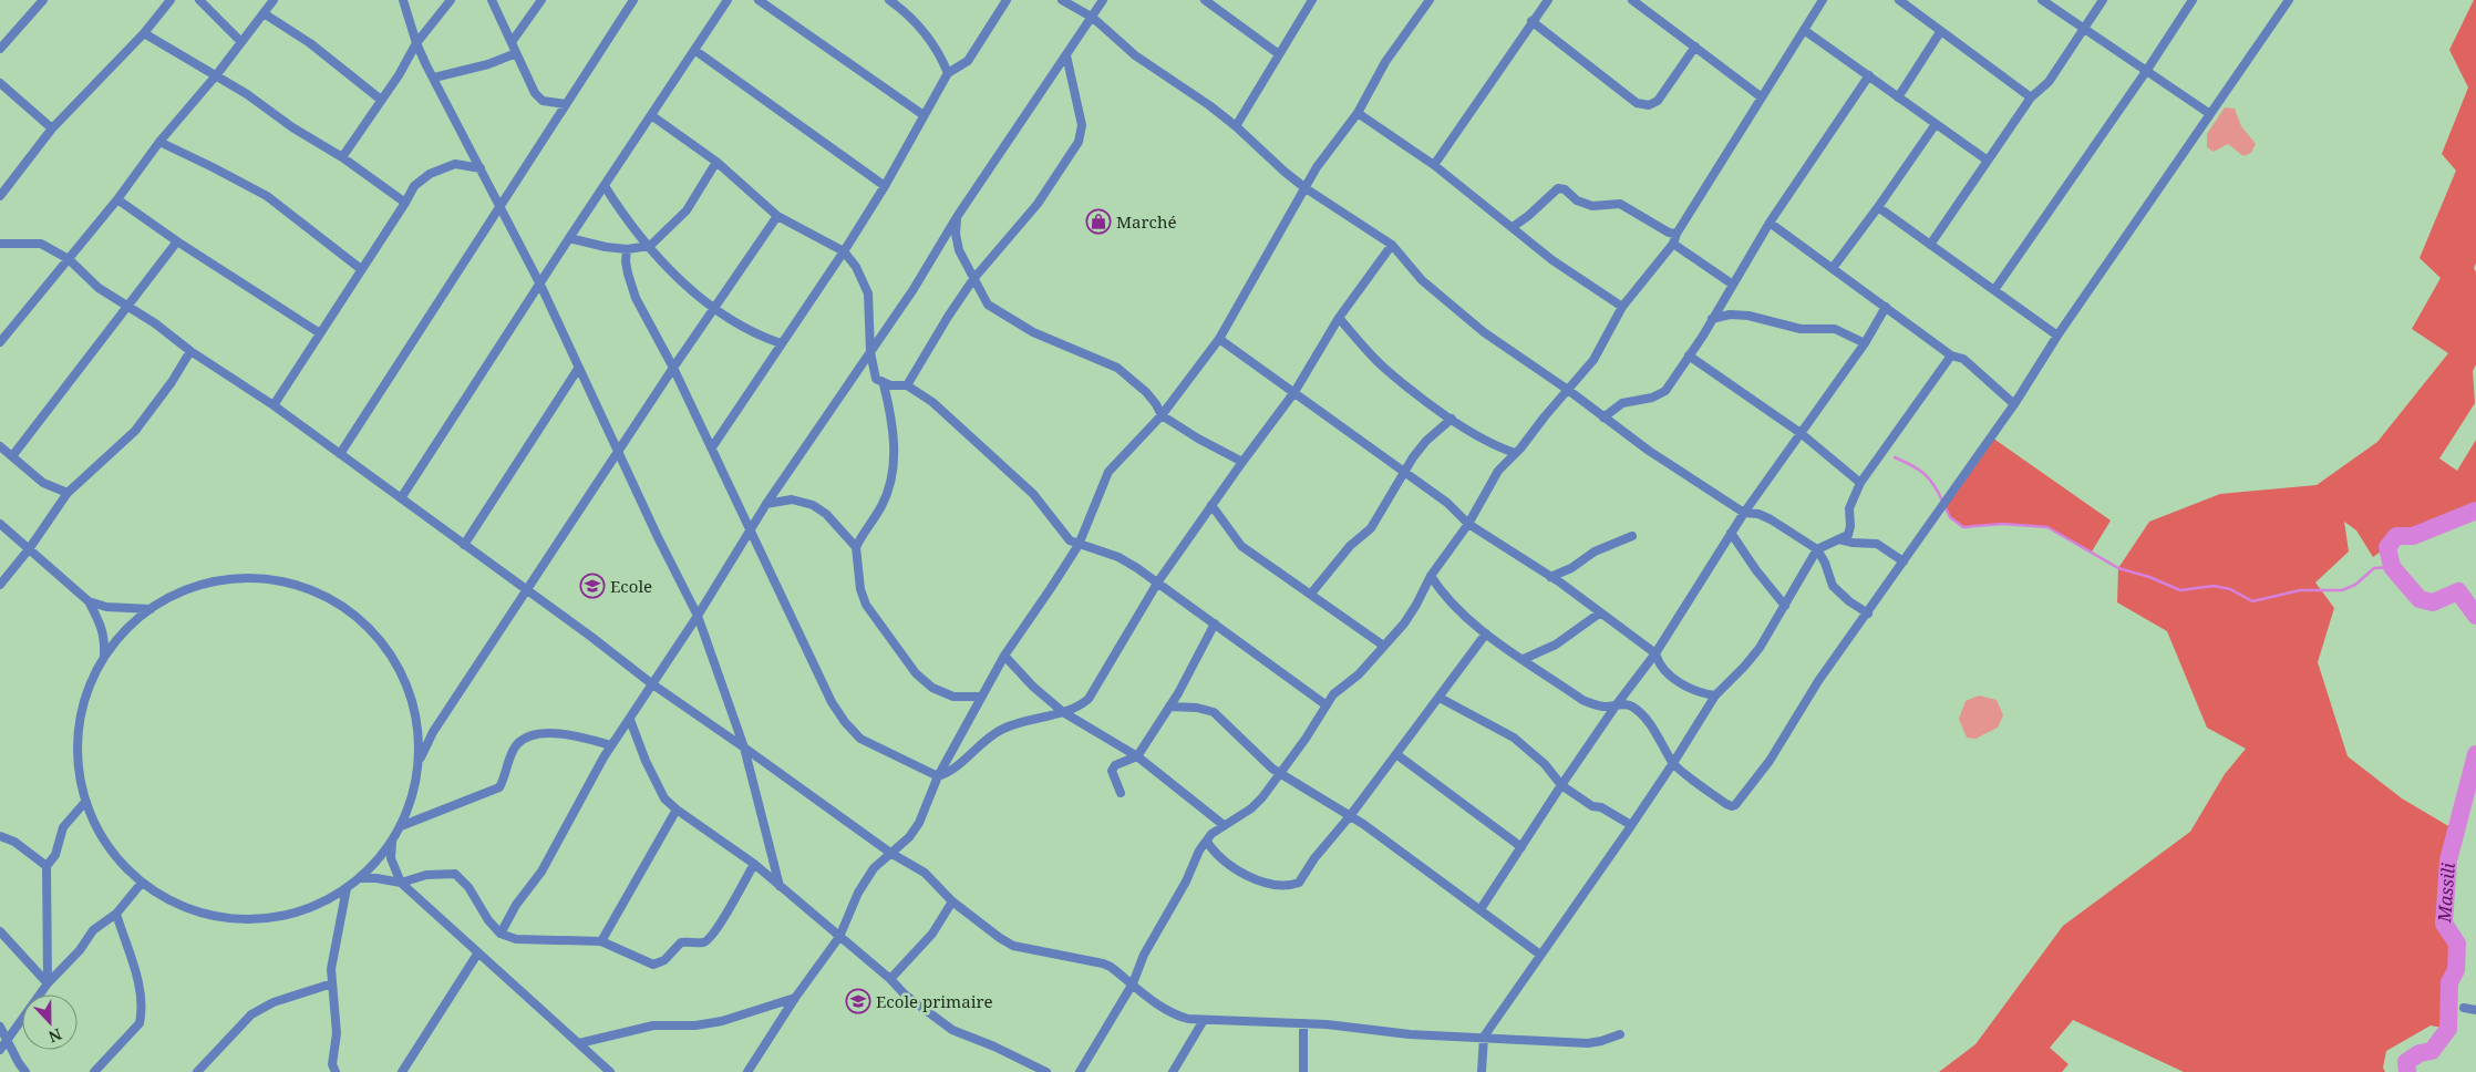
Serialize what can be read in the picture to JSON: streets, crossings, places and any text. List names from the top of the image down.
{
  "water": ["Massili"],
  "places": {
    "shop": ["Marché"],
    "school or university": ["Ecole", "Ecole primaire"]
  },
  "north": "bottom"
}
